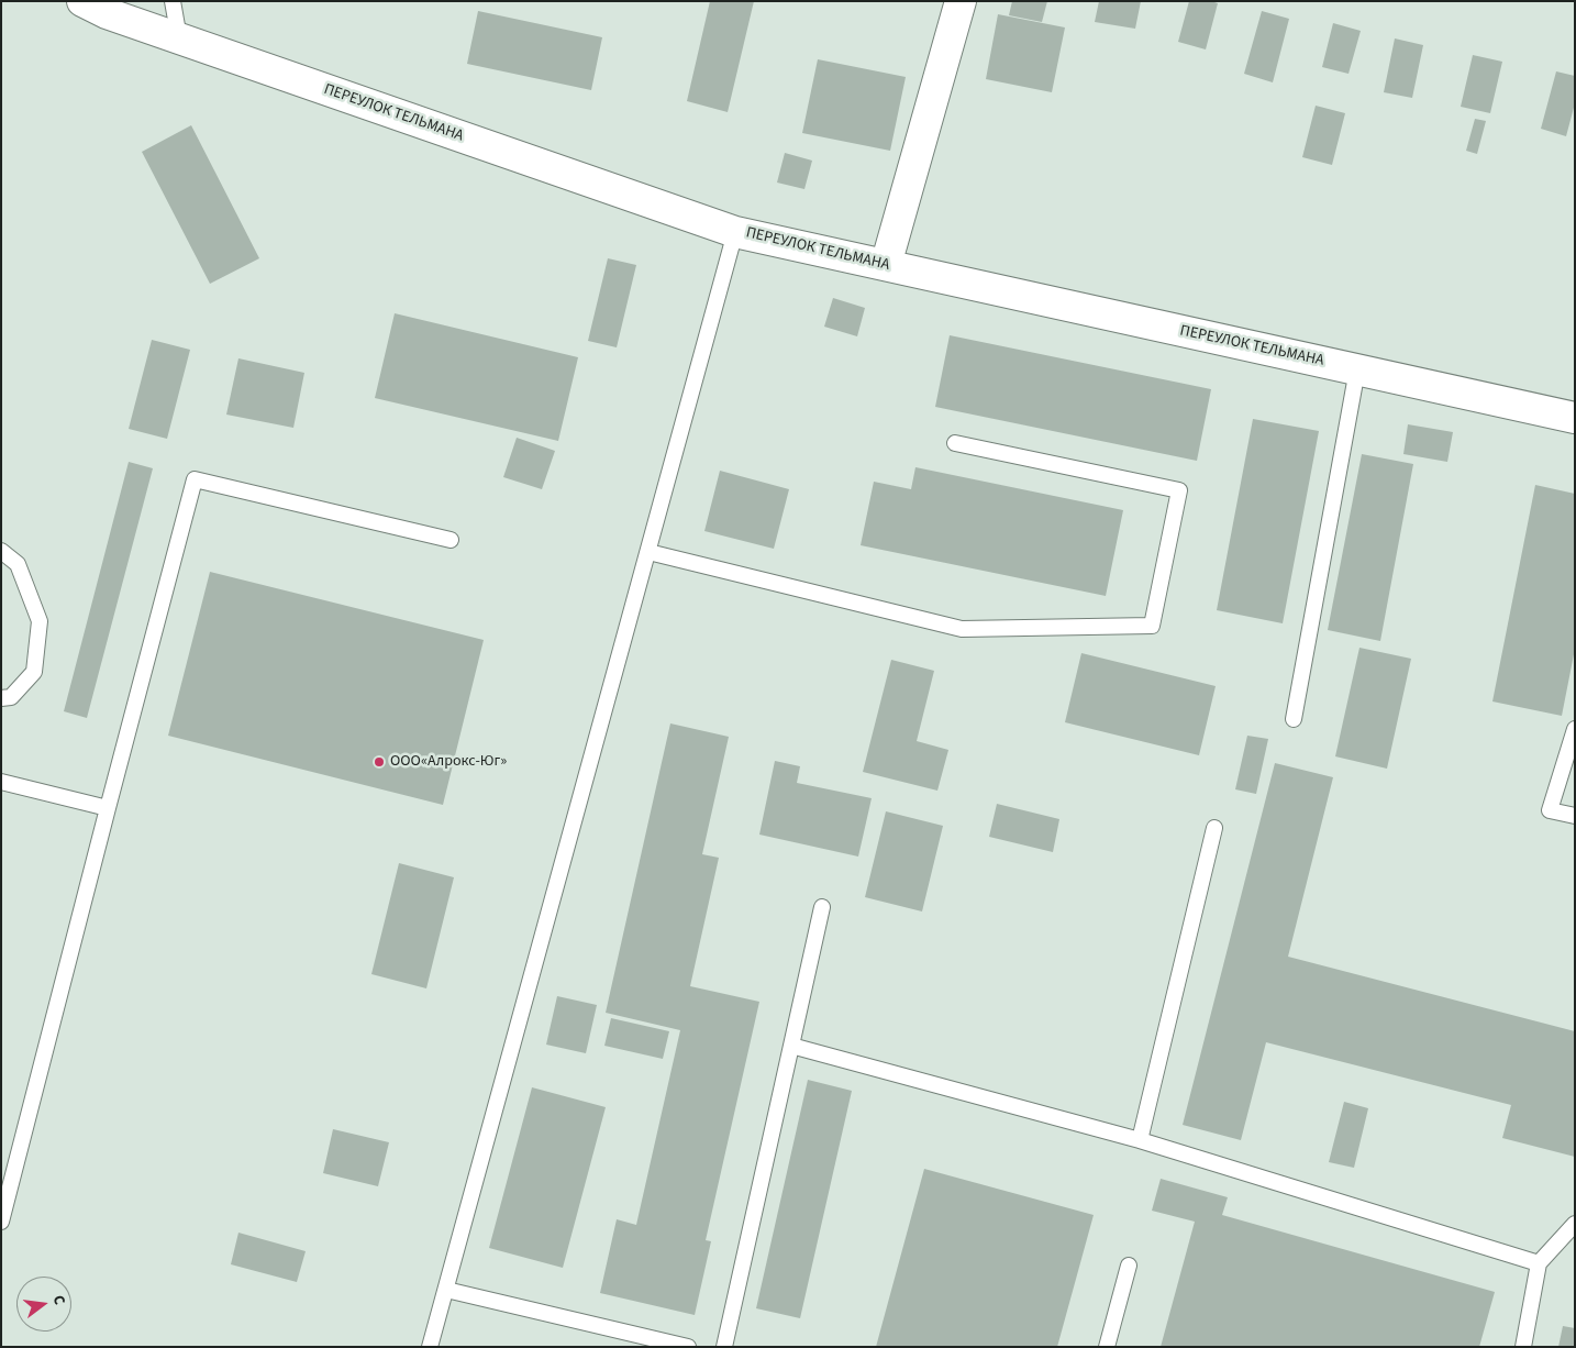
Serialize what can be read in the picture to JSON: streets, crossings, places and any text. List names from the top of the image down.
{
  "streets": {
    "street": ["ПЕРЕУЛОК ТЕЛЬМАНА"]
  },
  "places": ["ООО«Алрокс-Юг»"],
  "north": "right"
}
